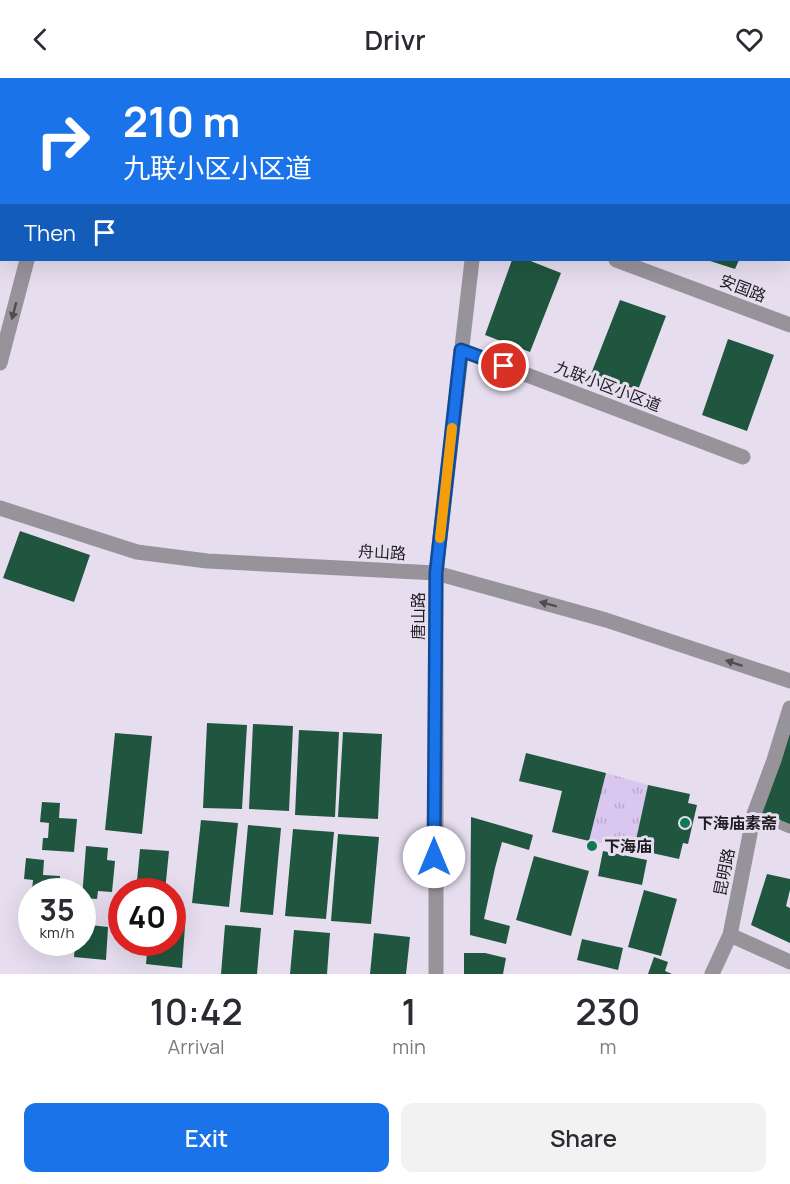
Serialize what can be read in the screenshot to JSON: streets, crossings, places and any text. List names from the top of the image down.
{
  "streets": {
    "street": [
      "安国路",
      "九联小区小区道",
      "舟山路",
      "唐山路",
      "昆明路"
    ]
  },
  "crossings": [
    ["九联小区小区道", "唐山路"],
    ["舟山路", "唐山路"]
  ],
  "one_way": ["舟山路"],
  "places": ["下海庙素斋", "下海庙"],
  "page": {
    "header": "Drivr",
    "turn": ["210 m", "九联小区小区道"],
    "then": "Then",
    "speed": "35 km/h",
    "limit": "40",
    "eta": [
      "10:42",
      "Arrival",
      "1",
      "min",
      "230",
      "m"
    ],
    "buttons": ["Exit", "Share"]
  }
}
